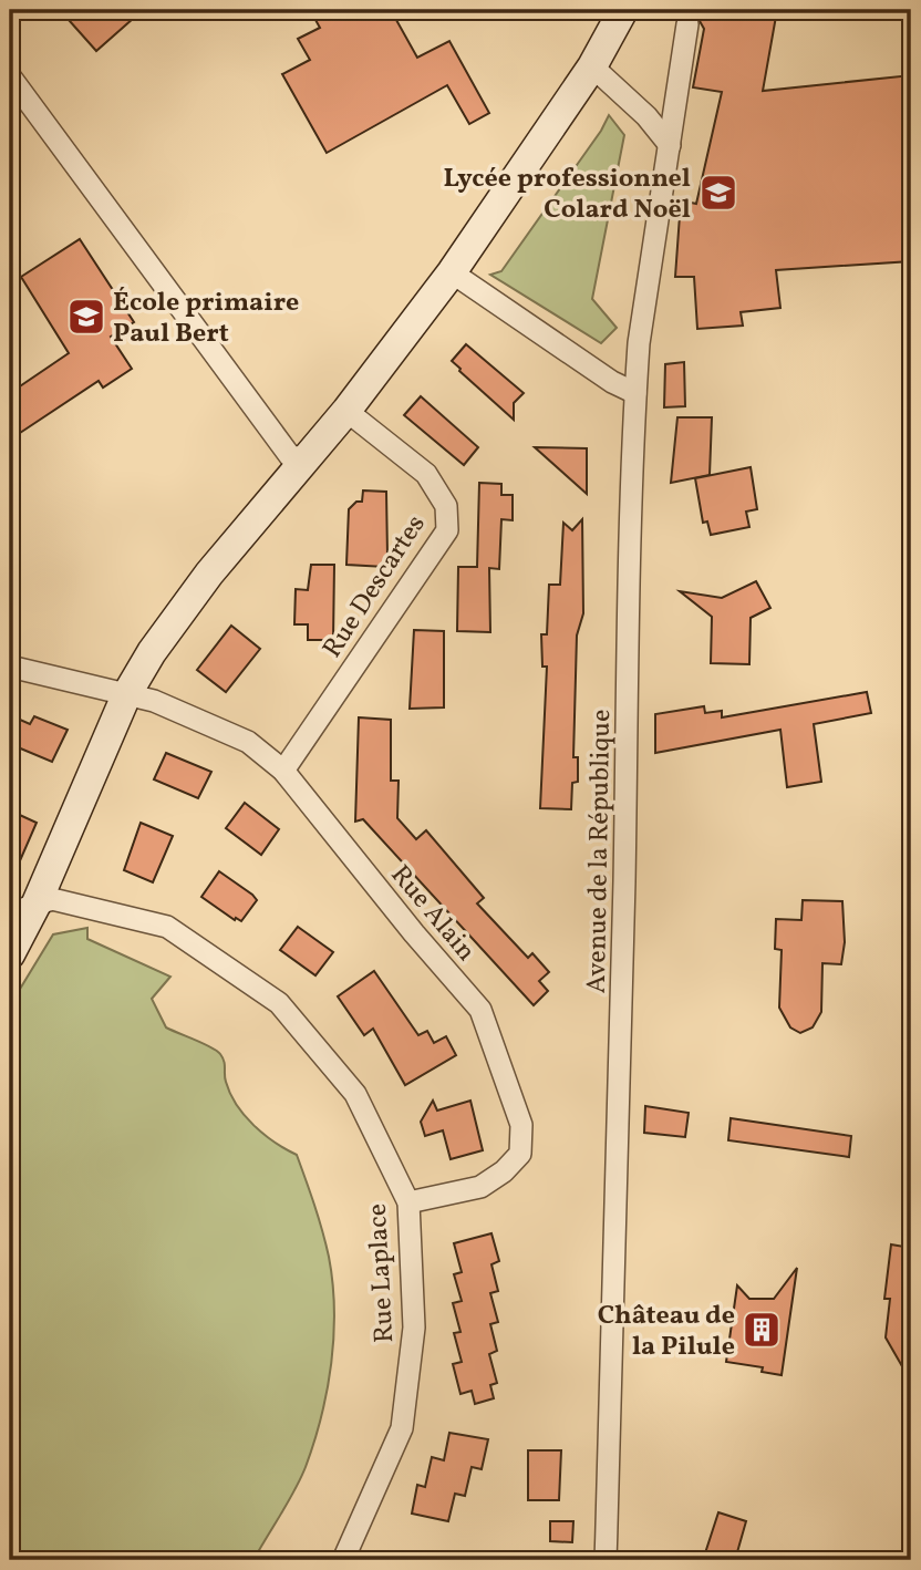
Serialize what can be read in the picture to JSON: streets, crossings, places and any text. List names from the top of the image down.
{
  "streets": {
    "street": [
      "Rue Descartes",
      "Avenue de la République",
      "Rue Alain",
      "Rue Laplace"
    ]
  },
  "crossings": [
    ["Rue Descartes", "Rue Alain"],
    ["Rue Alain", "Rue Laplace"]
  ],
  "places": {
    "school or university": ["Lycée professionnel Colard Noël", "École primaire Paul Bert"],
    "building": ["Château de la Pilule"]
  }
}
